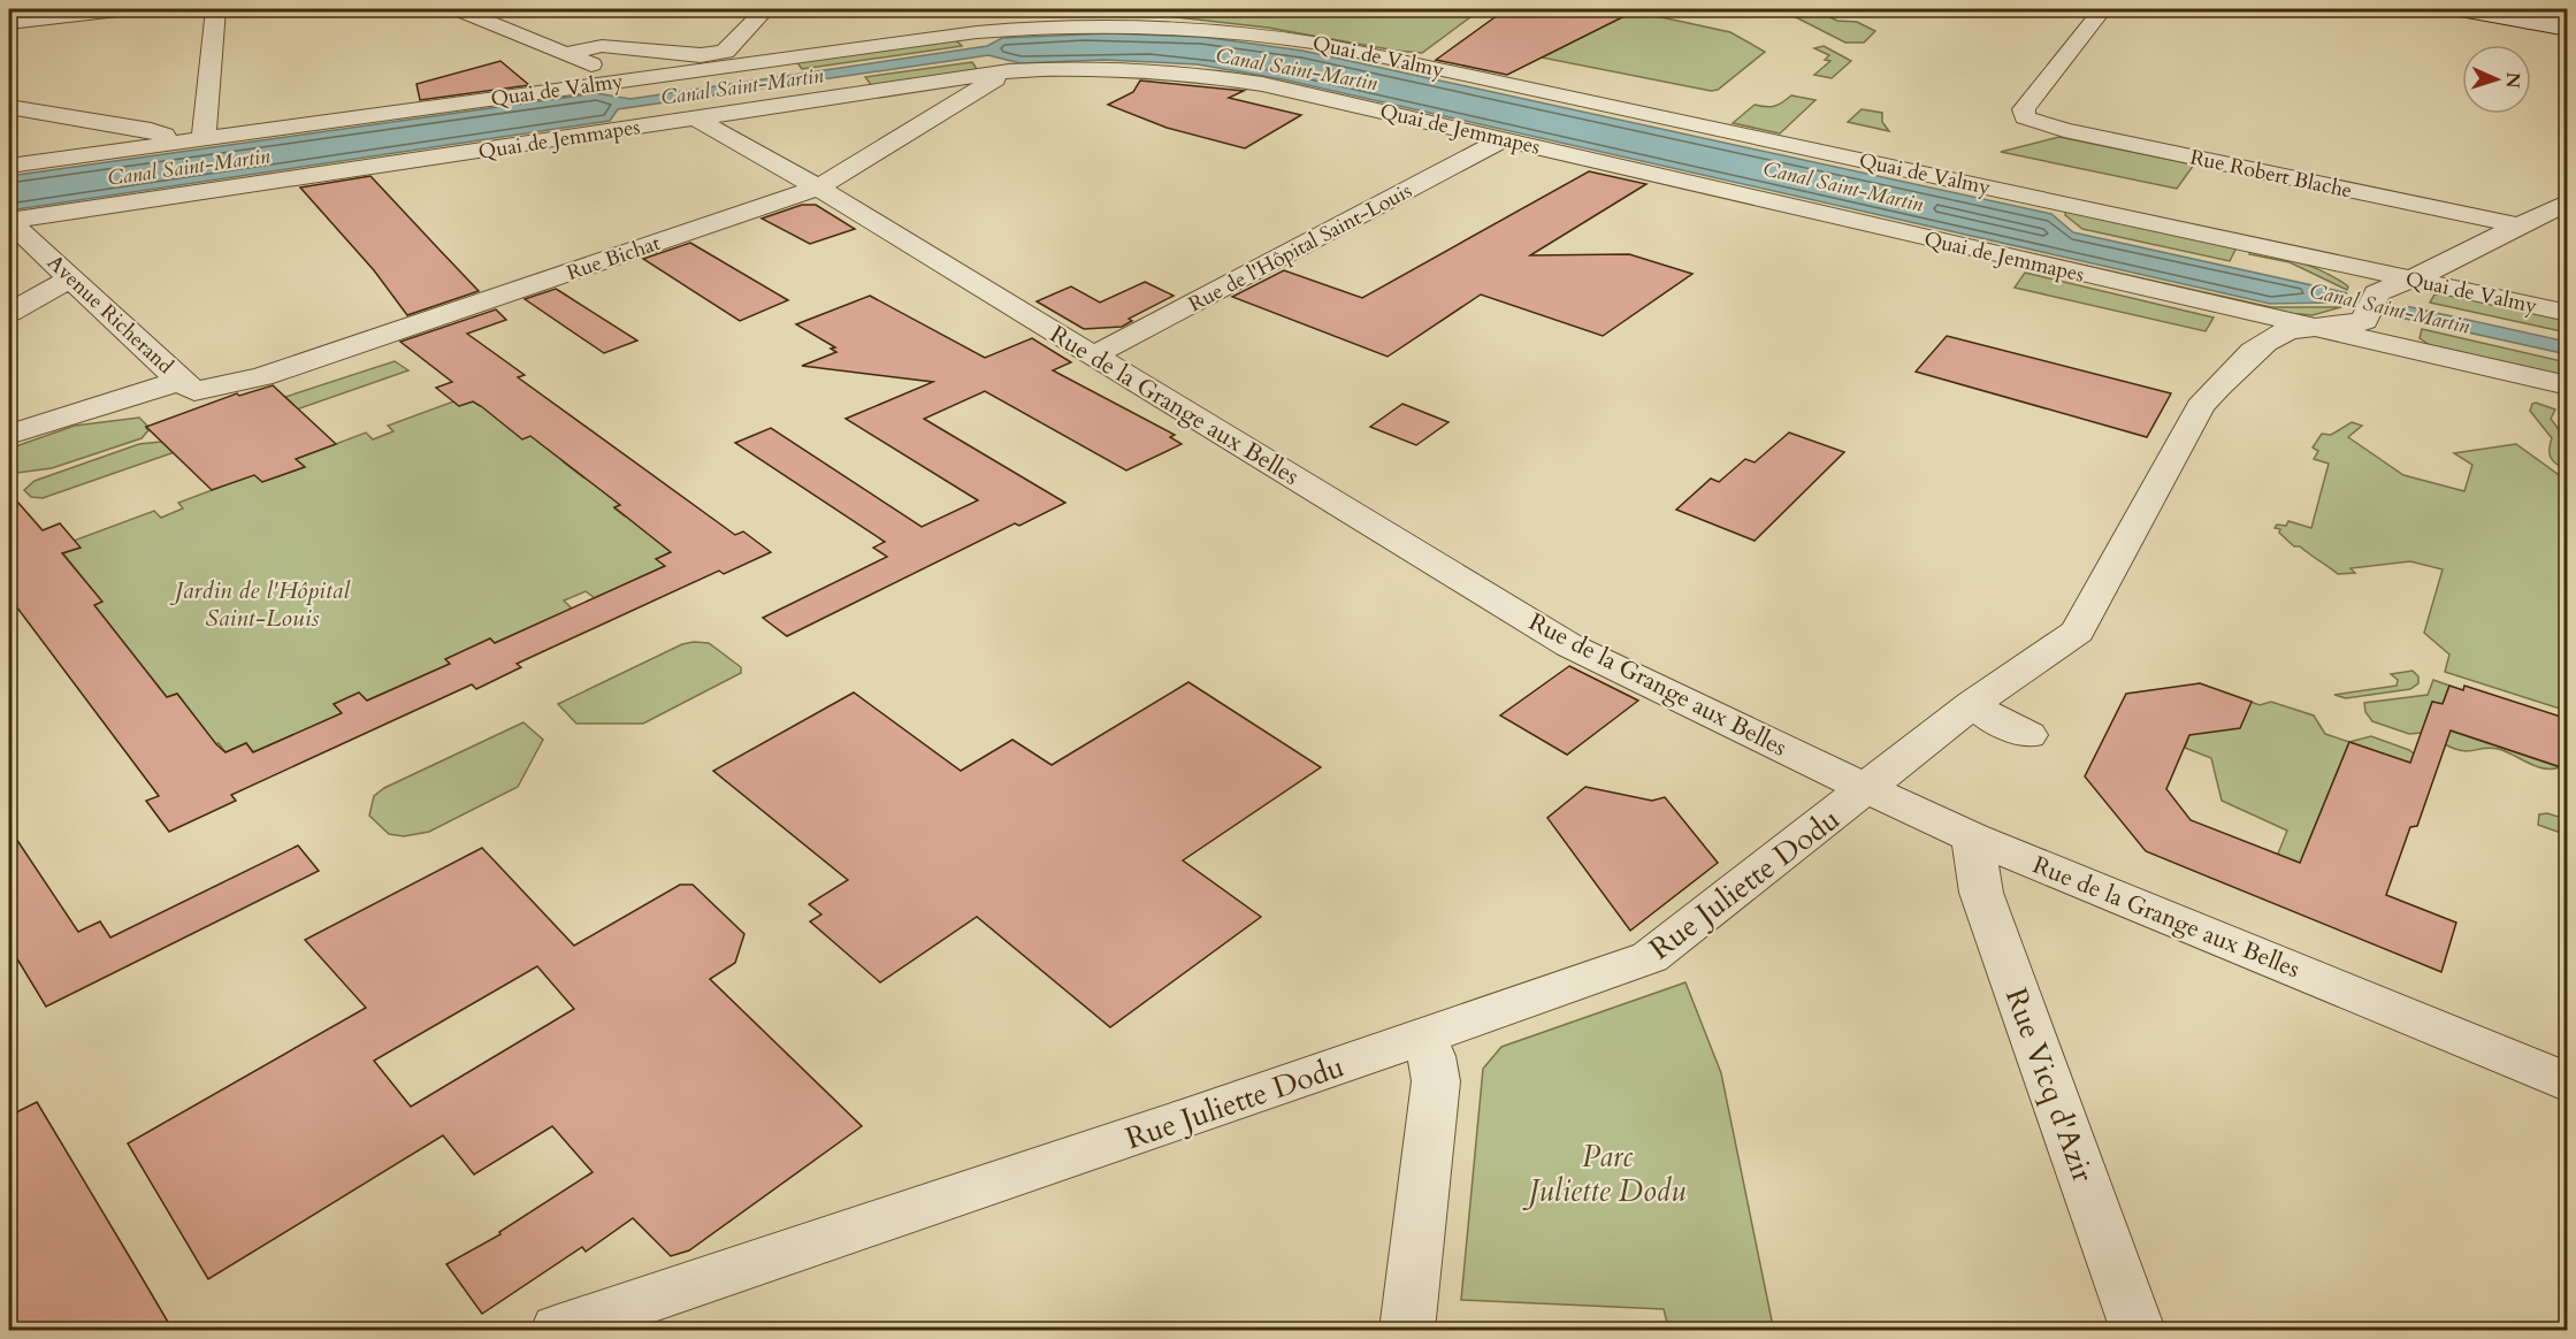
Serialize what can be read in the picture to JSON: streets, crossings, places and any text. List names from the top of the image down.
{
  "streets": {
    "street": [
      "Quai de Valmy",
      "Quai de Jemmapes",
      "Rue Robert Blache",
      "Rue de l'Hôpital Saint-Louis",
      "Rue Bichat",
      "Avenue Richerand",
      "Rue de la Grange aux Belles",
      "Rue Juliette Dodu",
      "Rue Vicq d'Azir"
    ]
  },
  "crossings": [
    ["Quai de Valmy", "Rue Juliette Dodu"],
    ["Quai de Jemmapes", "Rue de l'Hôpital Saint-Louis"],
    ["Quai de Jemmapes", "Rue Bichat"],
    ["Quai de Jemmapes", "Avenue Richerand"],
    ["Quai de Jemmapes", "Rue de la Grange aux Belles"],
    ["Quai de Jemmapes", "Rue Juliette Dodu"],
    ["Rue de l'Hôpital Saint-Louis", "Rue de la Grange aux Belles"],
    ["Rue Bichat", "Avenue Richerand"],
    ["Rue Bichat", "Rue de la Grange aux Belles"],
    ["Rue de la Grange aux Belles", "Rue Juliette Dodu"],
    ["Rue de la Grange aux Belles", "Rue Vicq d'Azir"]
  ],
  "water": ["Canal Saint-Martin"],
  "parks": ["Jardin de l'Hôpital Saint-Louis", "Parc Juliette Dodu"],
  "north": "right"
}
